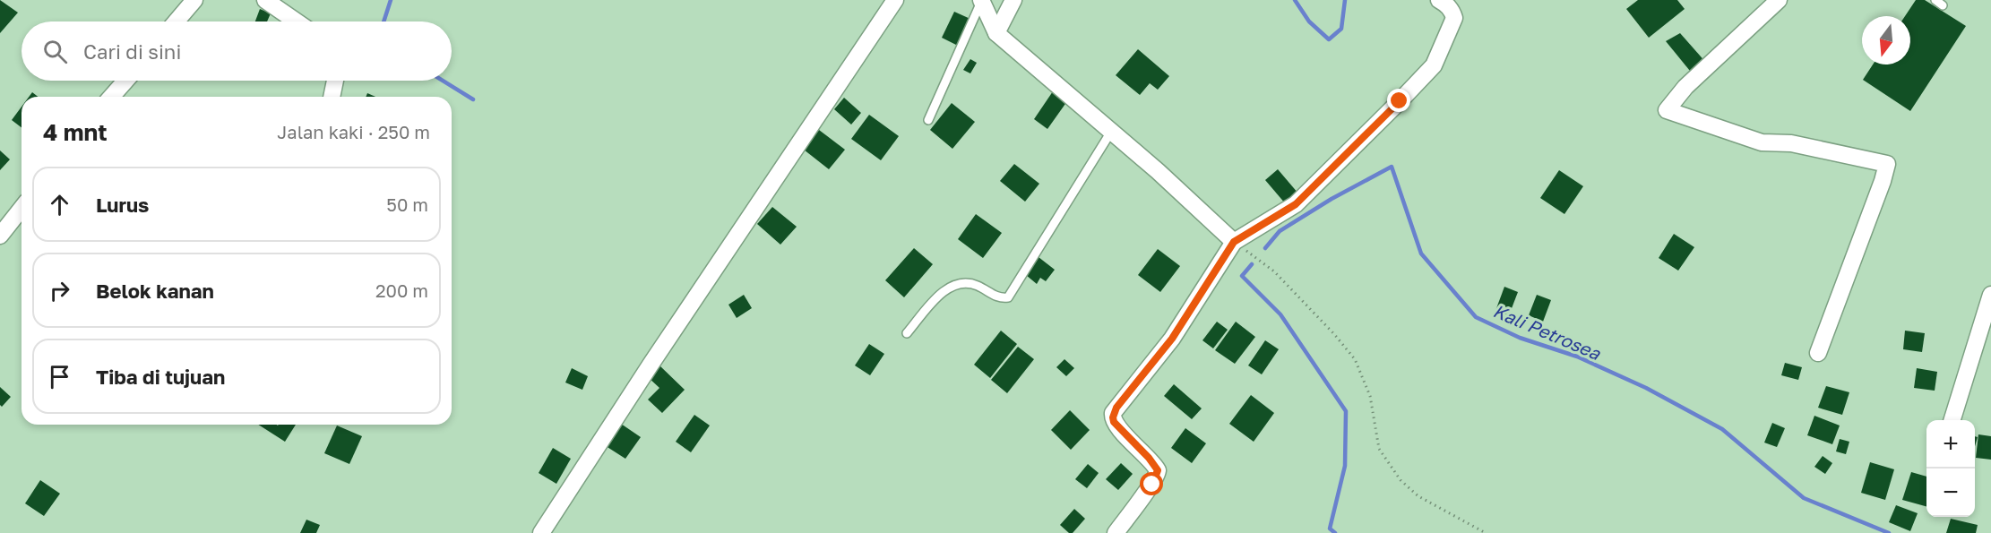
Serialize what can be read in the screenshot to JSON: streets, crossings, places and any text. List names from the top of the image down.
{
  "water": ["Kali Petrosea"],
  "north": "bottom",
  "page": {
    "search": "Cari di sini",
    "heading": ["4 mnt", "Jalan kaki · 250 m"],
    "list": [
      ["Lurus", "50 m"],
      ["Belok kanan", "200 m"],
      "Tiba di tujuan"
    ],
    "map_buttons": ["+", "−"]
  }
}
